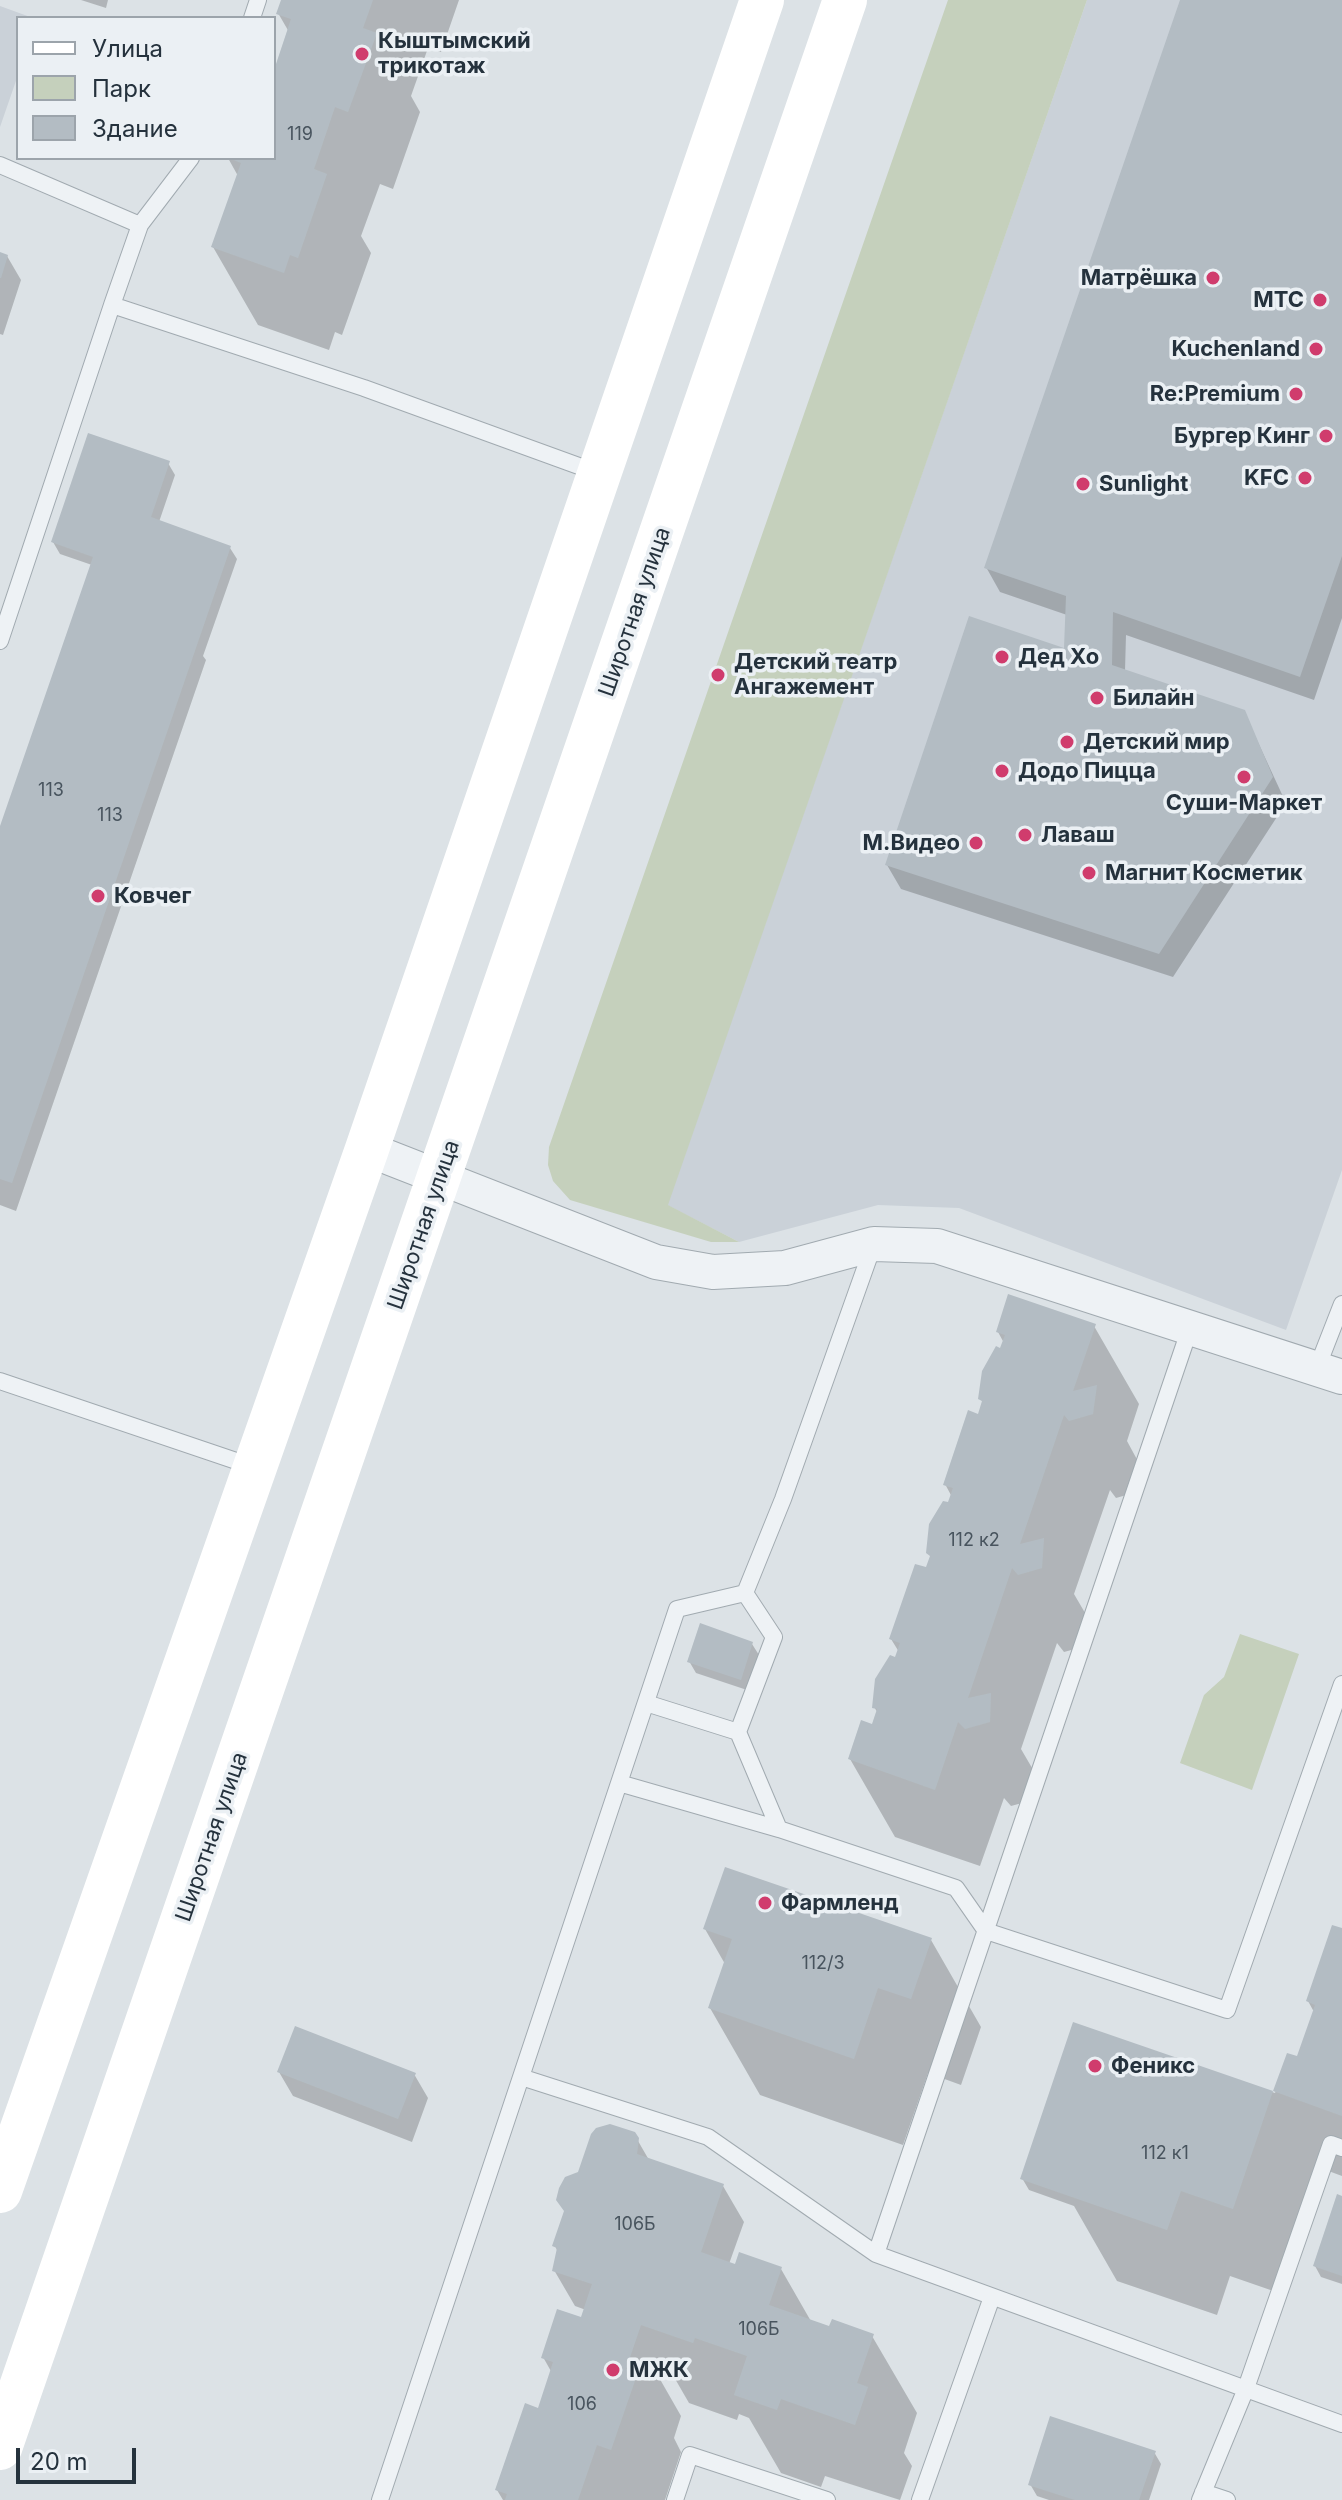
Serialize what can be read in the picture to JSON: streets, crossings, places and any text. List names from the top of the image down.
{
  "streets": {
    "main road": ["Широтная улица"]
  },
  "places": [
    "Кыштымский трикотаж",
    "Матрёшка",
    "МТС",
    "Kuchenland",
    "Re:Premium",
    "Бургер Кинг",
    "KFC",
    "Sunlight",
    "Дед Хо",
    "Детский театр Ангажемент",
    "Билайн",
    "Детский мир",
    "Додо Пицца",
    "Суши-Маркет",
    "Лаваш",
    "М.Видео",
    "Магнит Косметик",
    "Ковчег",
    "Фармленд",
    "Феникс",
    "МЖК"
  ],
  "house_numbers": [
    "119",
    "113",
    "113",
    "112 к2",
    "112/3",
    "112 к1",
    "106Б",
    "106Б",
    "106"
  ],
  "legend": ["Улица", "Парк", "Здание"],
  "scale_bar": "20 m"
}
